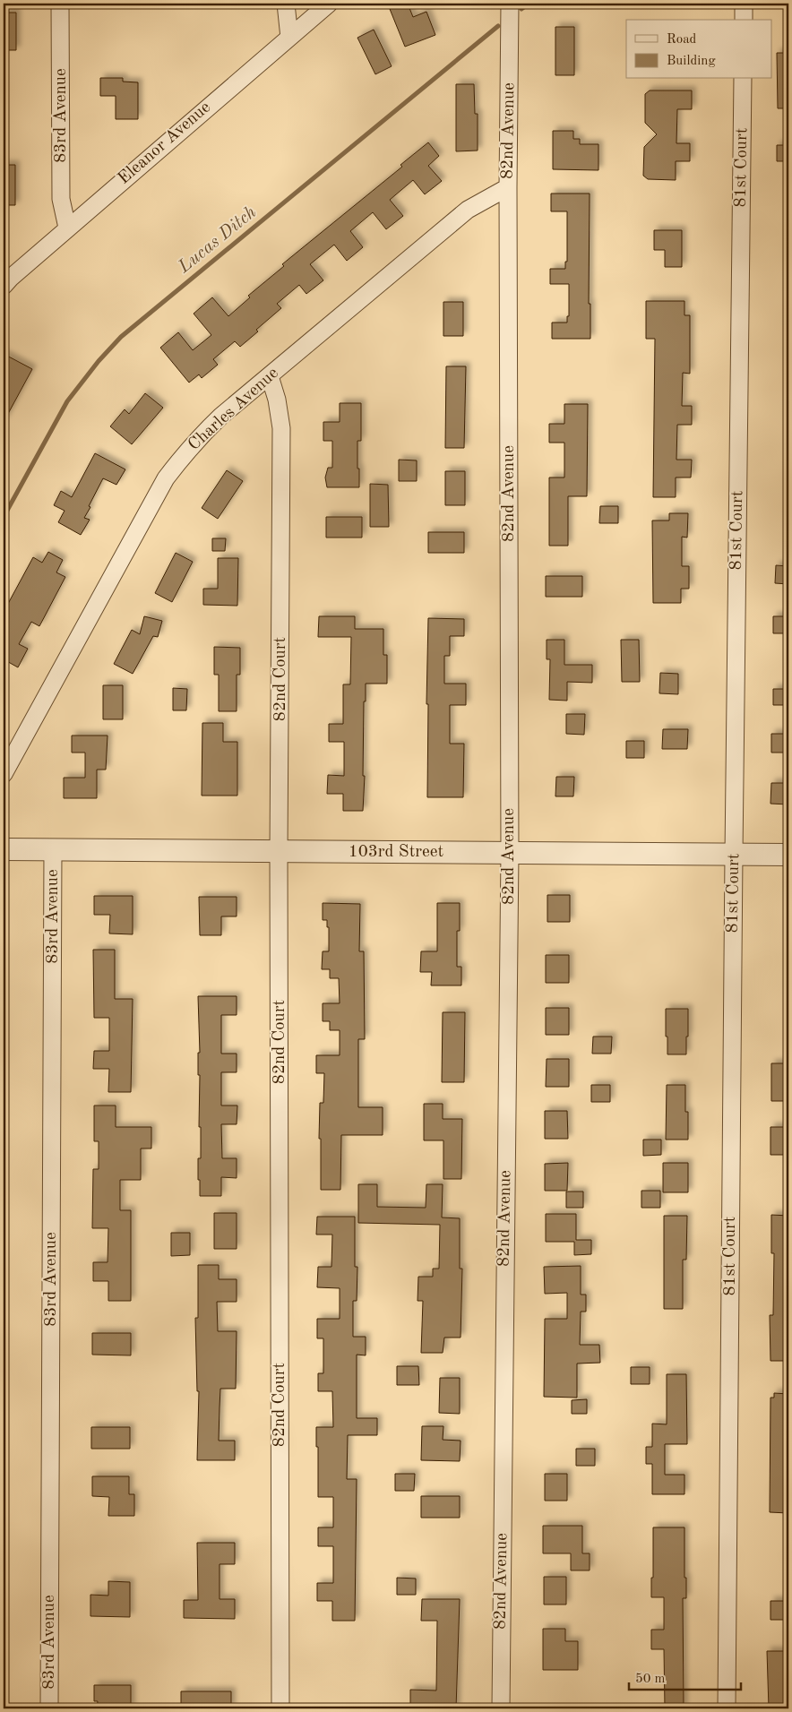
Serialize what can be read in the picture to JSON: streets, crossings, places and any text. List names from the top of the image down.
{
  "streets": {
    "street": [
      "83rd Avenue",
      "82nd Avenue",
      "Eleanor Avenue",
      "81st Court",
      "Charles Avenue",
      "82nd Court",
      "103rd Street"
    ]
  },
  "crossings": [
    ["83rd Avenue", "Eleanor Avenue"],
    ["83rd Avenue", "103rd Street"],
    ["82nd Avenue", "Charles Avenue"],
    ["82nd Avenue", "103rd Street"],
    ["81st Court", "103rd Street"],
    ["Charles Avenue", "82nd Court"],
    ["82nd Court", "103rd Street"]
  ],
  "water": ["Lucas Ditch"],
  "legend": ["Road", "Building"],
  "scale_bar": "50 m"
}
